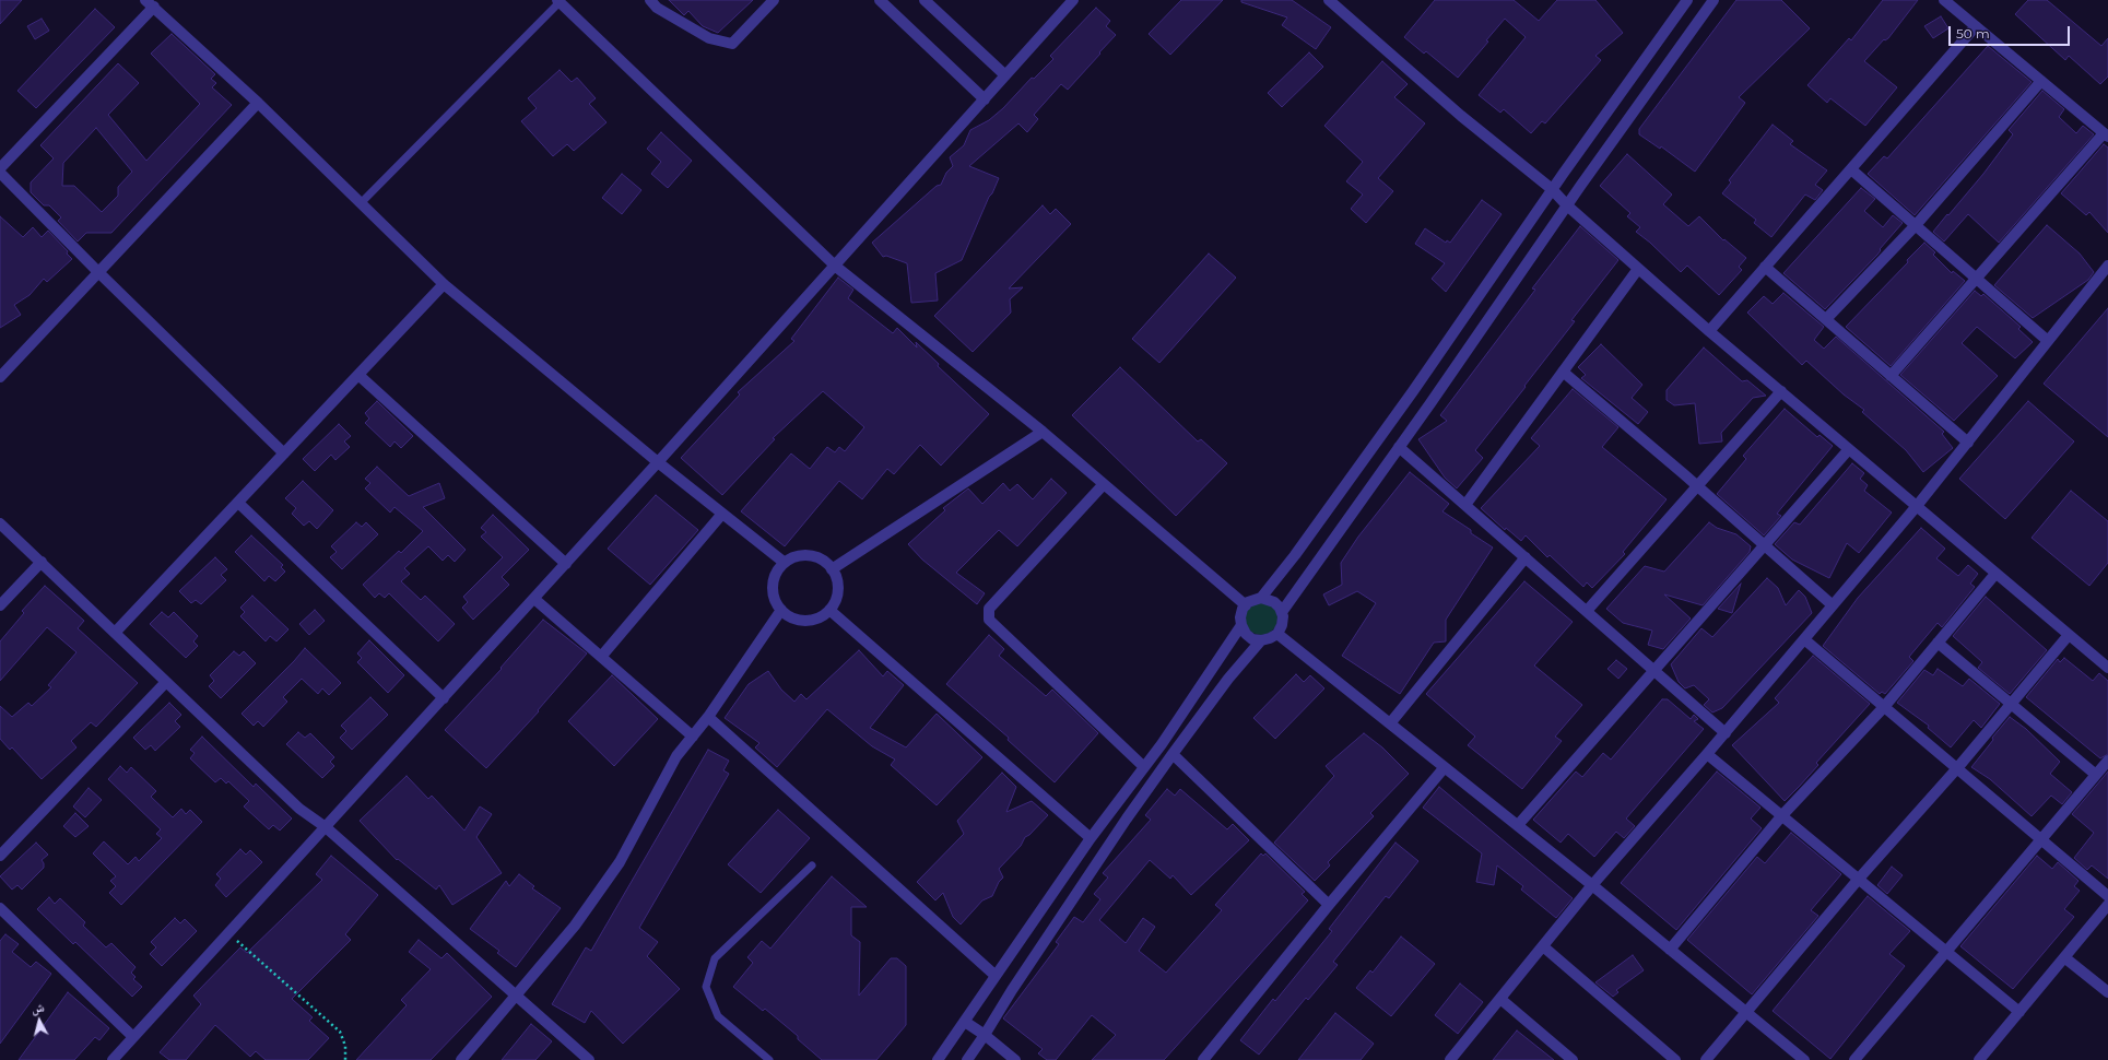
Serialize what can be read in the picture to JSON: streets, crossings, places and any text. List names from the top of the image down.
{
  "scale_bar": "50 m",
  "north": "top"
}
